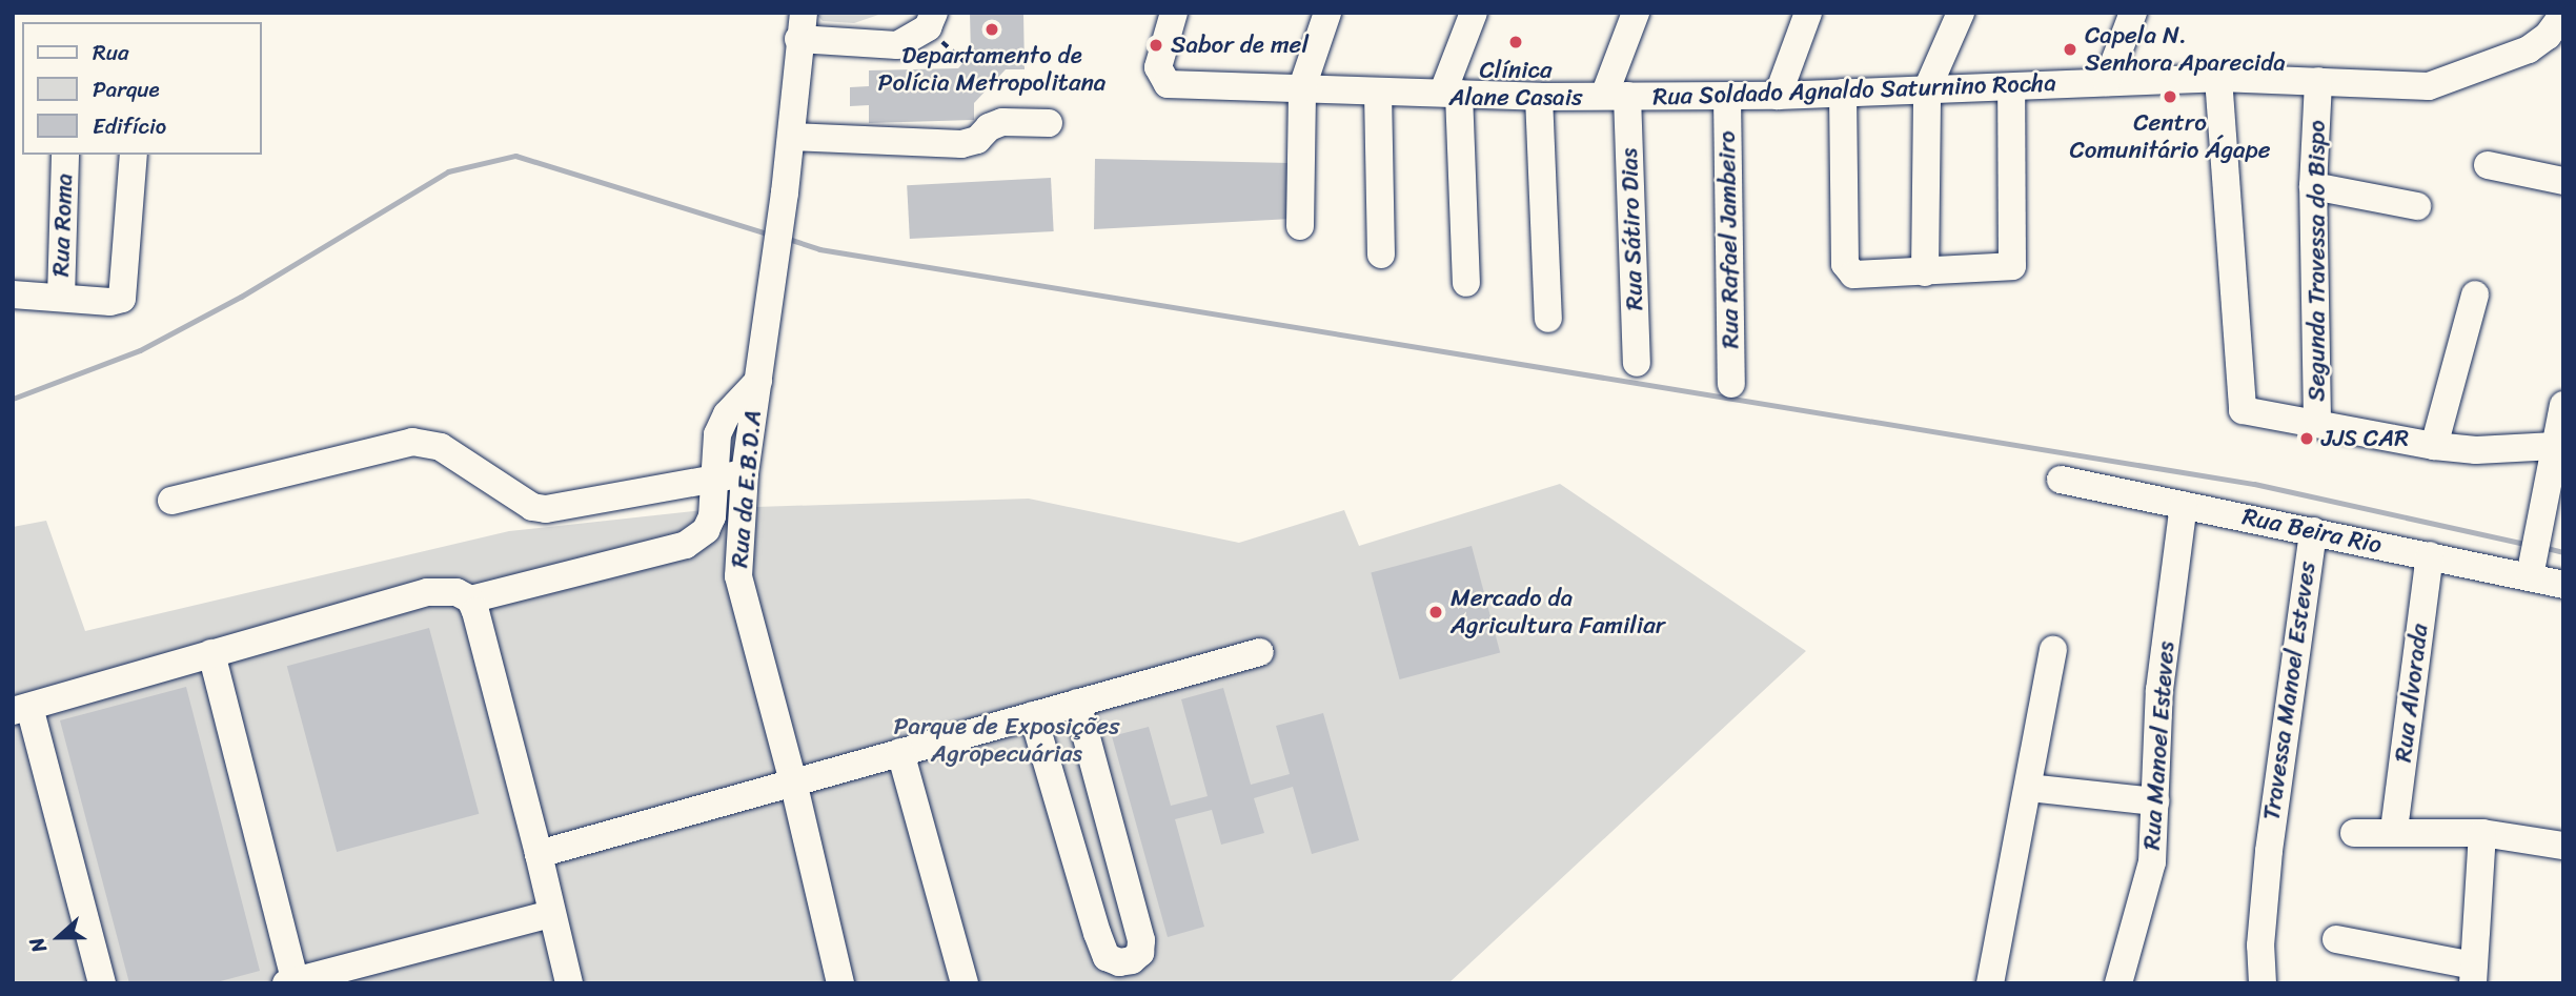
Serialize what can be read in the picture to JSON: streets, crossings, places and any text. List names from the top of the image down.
{
  "streets": {
    "street": [
      "Rua Soldado Agnaldo Saturnino Rocha",
      "Rua Roma",
      "Rua Sátiro Dias",
      "Rua Rafael Jambeiro",
      "Segunda Travessa do Bispo",
      "Rua da E.B.D.A",
      "Rua Beira Rio",
      "Travessa Manoel Esteves",
      "Rua Alvorada",
      "Rua Manoel Esteves"
    ]
  },
  "crossings": [
    ["Rua Soldado Agnaldo Saturnino Rocha", "Rua Sátiro Dias"],
    ["Rua Soldado Agnaldo Saturnino Rocha", "Rua Rafael Jambeiro"],
    ["Rua Soldado Agnaldo Saturnino Rocha", "Segunda Travessa do Bispo"],
    ["Rua Beira Rio", "Travessa Manoel Esteves"],
    ["Rua Beira Rio", "Rua Alvorada"],
    ["Rua Beira Rio", "Rua Manoel Esteves"]
  ],
  "parks": ["Parque de Exposições Agropecuárias"],
  "places": [
    "Departamento de Polícia Metropolitana",
    "Clínica Alane Casais",
    "Sabor de mel",
    "Capela N. Senhora Aparecida",
    "Centro Comunitário Ágape",
    "JJS CAR",
    "Mercado da Agricultura Familiar"
  ],
  "legend": ["Rua", "Parque", "Edifício"],
  "north": "left"
}
